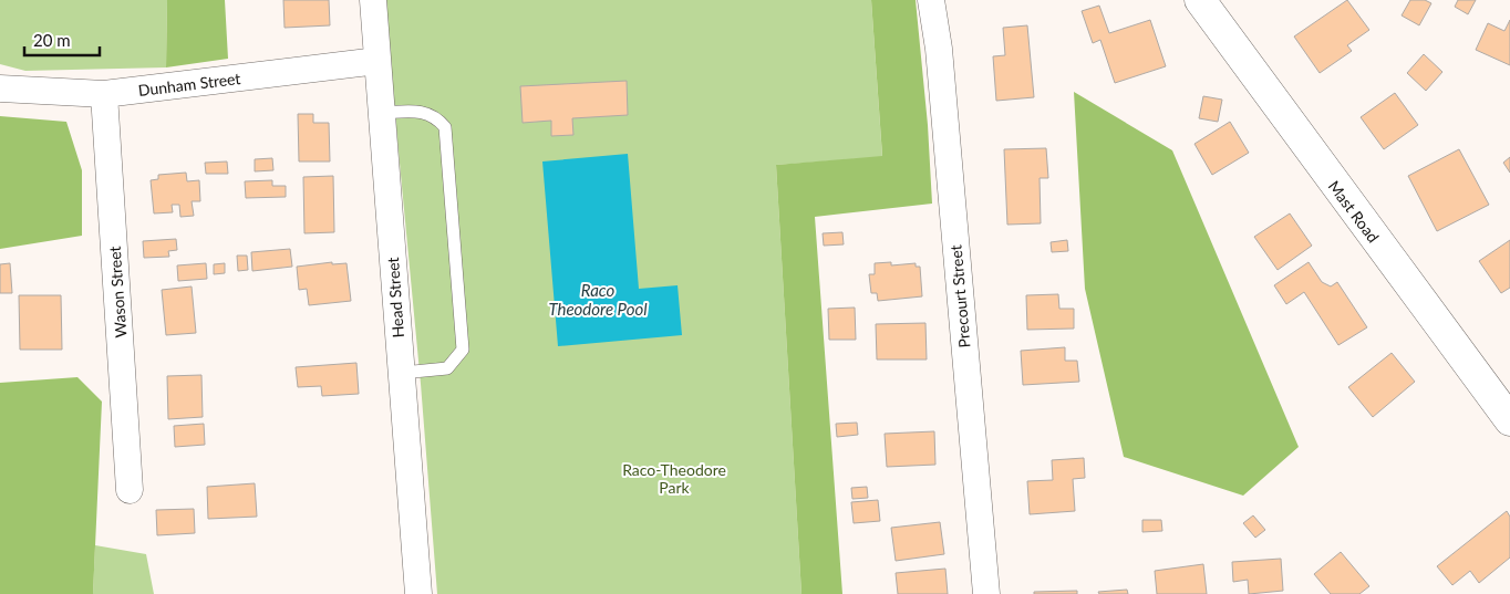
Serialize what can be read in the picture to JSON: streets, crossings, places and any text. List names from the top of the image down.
{
  "streets": {
    "main road": ["Mast Road"],
    "street": [
      "Dunham Street",
      "Wason Street",
      "Precourt Street",
      "Head Street"
    ]
  },
  "crossings": [
    ["Dunham Street", "Wason Street"],
    ["Dunham Street", "Head Street"]
  ],
  "water": ["Raco Theodore Pool"],
  "parks": ["Raco-Theodore Park"],
  "scale_bar": "20 m"
}
